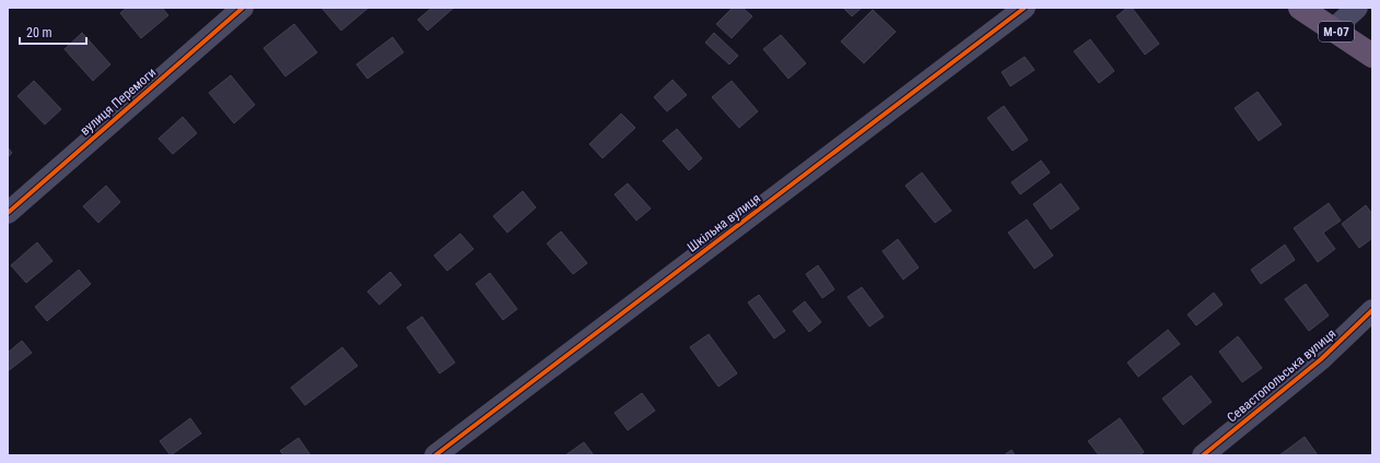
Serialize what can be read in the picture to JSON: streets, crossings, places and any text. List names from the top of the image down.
{
  "streets": {
    "highway": ["М-07"],
    "street": ["вулиця Перемоги", "Шкільна вулиця", "Севастопольська вулиця"]
  },
  "scale_bar": "20 m"
}
